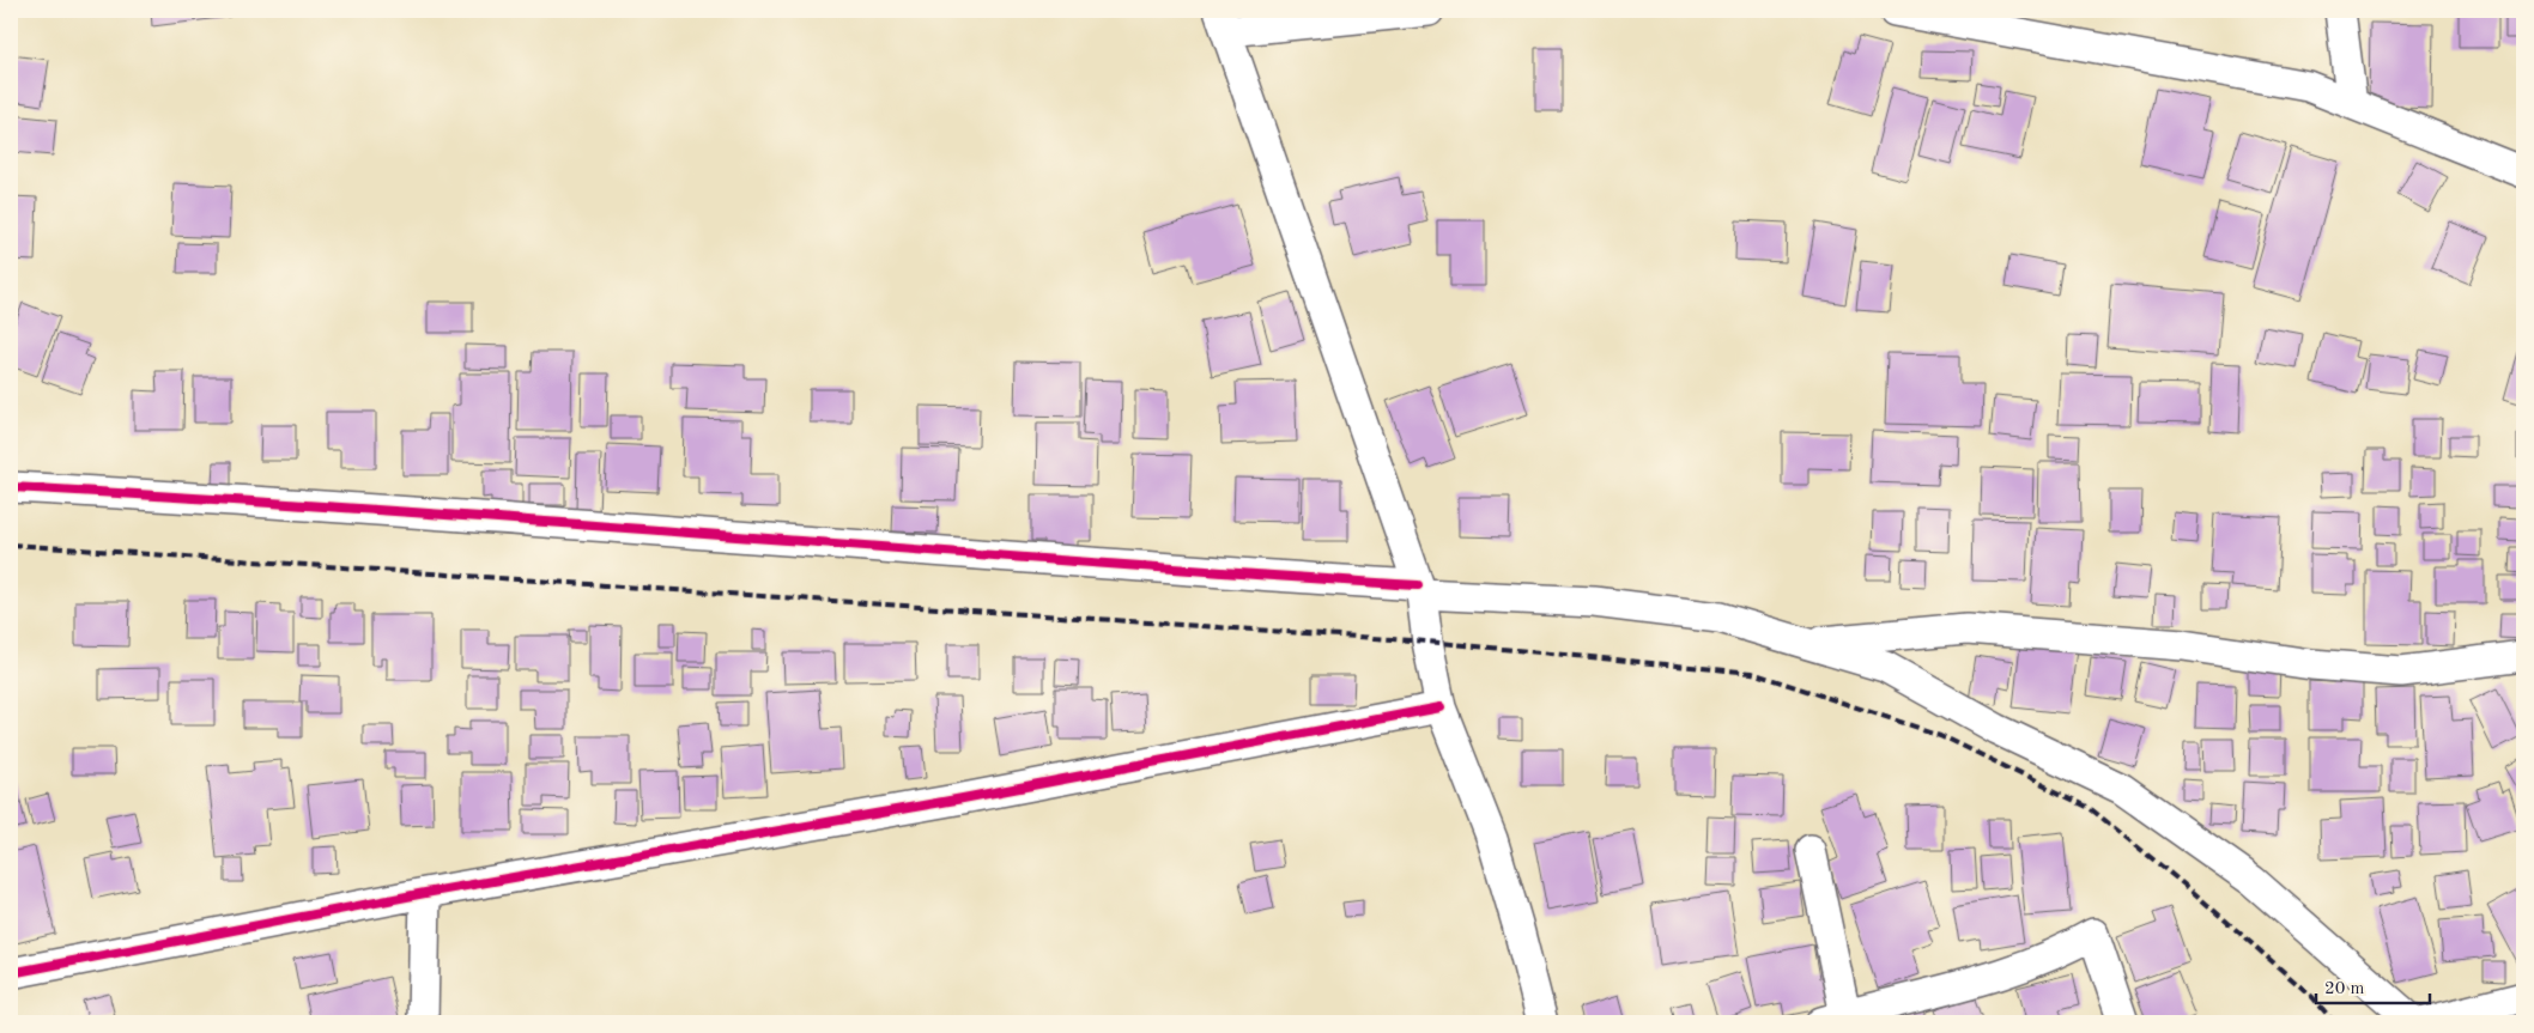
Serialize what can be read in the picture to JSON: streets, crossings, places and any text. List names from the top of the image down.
{
  "scale_bar": "20 m"
}
